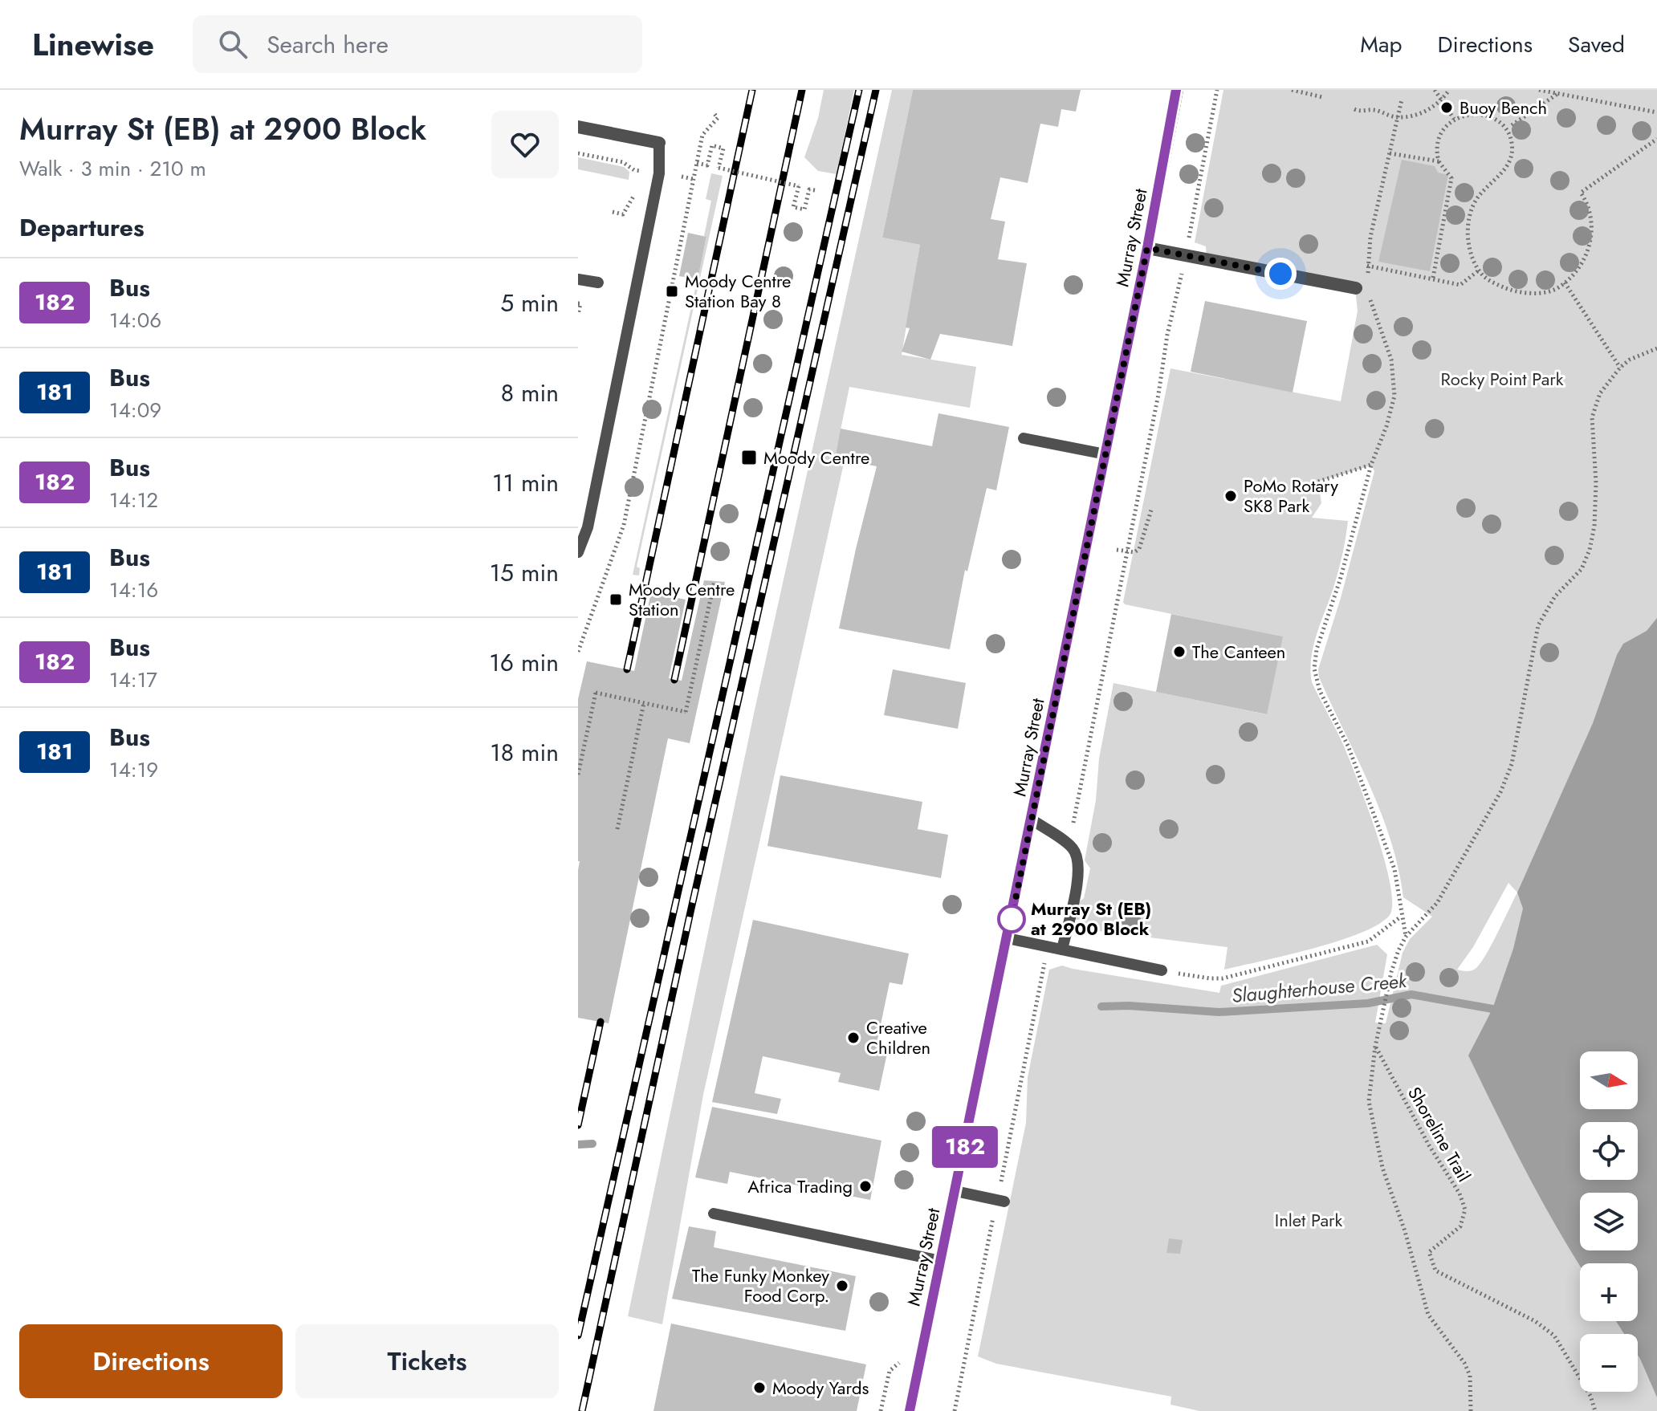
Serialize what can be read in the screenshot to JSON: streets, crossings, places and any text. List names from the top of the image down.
{
  "streets": {
    "main road": ["Murray Street"],
    "path": ["Shoreline Trail"]
  },
  "water": ["Slaughterhouse Creek"],
  "parks": ["Rocky Point Park", "Inlet Park"],
  "places": {
    "other": [
      "Buoy Bench",
      "PoMo Rotary SK8 Park",
      "The Canteen",
      "Murray St (EB) at 2900 Block",
      "Creative Children",
      "Africa Trading",
      "The Funky Monkey Food Corp.",
      "Moody Yards"
    ],
    "transit": ["Moody Centre Station Bay 8", "Moody Centre", "Moody Centre Station"]
  },
  "lines": ["bus line 182"],
  "north": "right",
  "page": {
    "header": "Linewise",
    "search": "Search here",
    "nav": ["Map", "Directions", "Saved"],
    "heading": [
      ["Murray St (EB) at 2900 Block", "Walk · 3 min · 210 m"],
      "Departures"
    ],
    "on_map": "182",
    "list": [
      {
        "mark": "182",
        "name": "Bus",
        "note": "14:06",
        "value": "5 min"
      },
      {
        "mark": "181",
        "name": "Bus",
        "note": "14:09",
        "value": "8 min"
      },
      {
        "mark": "182",
        "name": "Bus",
        "note": "14:12",
        "value": "11 min"
      },
      {
        "mark": "181",
        "name": "Bus",
        "note": "14:16",
        "value": "15 min"
      },
      {
        "mark": "182",
        "name": "Bus",
        "note": "14:17",
        "value": "16 min"
      },
      {
        "mark": "181",
        "name": "Bus",
        "note": "14:19",
        "value": "18 min"
      }
    ],
    "map_buttons": ["+", "−"],
    "buttons": ["Directions", "Tickets"]
  }
}
